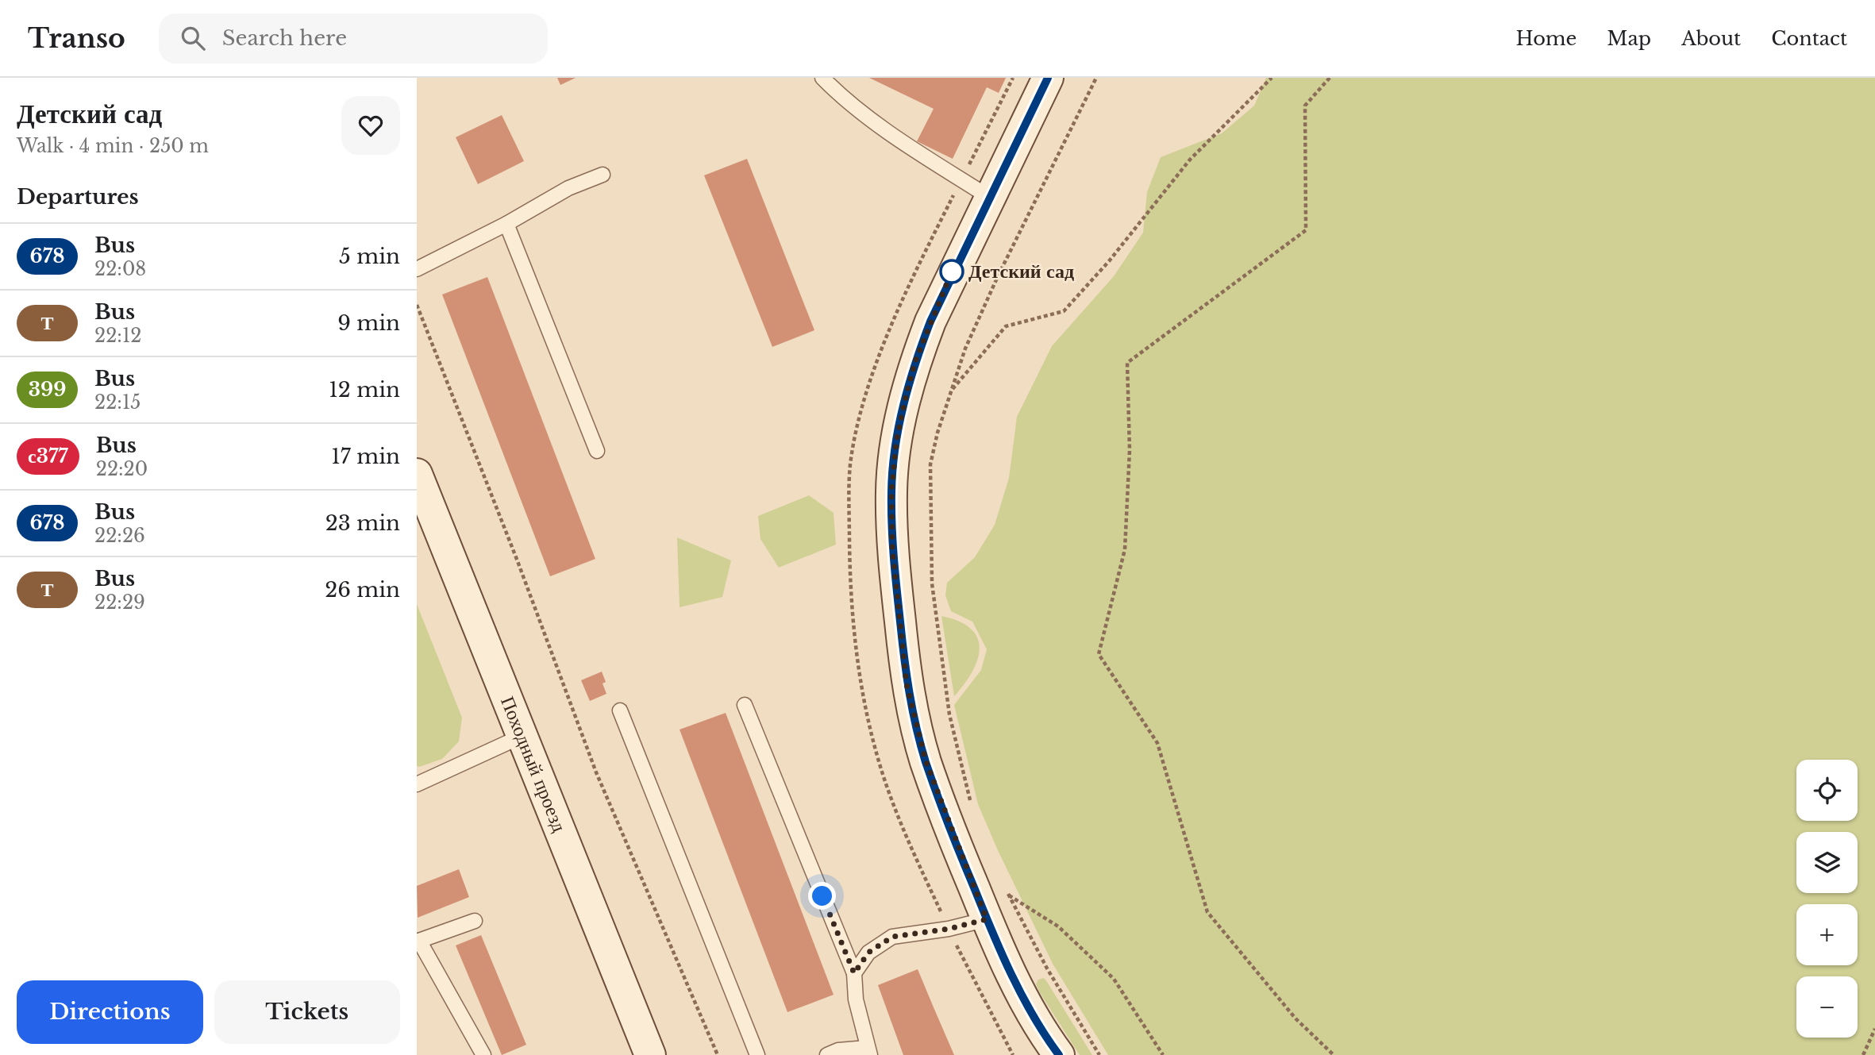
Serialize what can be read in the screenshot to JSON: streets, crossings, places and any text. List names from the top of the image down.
{
  "streets": {
    "street": ["Походный проезд"]
  },
  "places": ["Детский сад"],
  "lines": ["bus line 678"],
  "page": {
    "header": "Transo",
    "search": "Search here",
    "nav": [
      "Home",
      "Map",
      "About",
      "Contact"
    ],
    "heading": [
      ["Детский сад", "Walk · 4 min · 250 m"],
      "Departures"
    ],
    "list": [
      {
        "mark": "678",
        "name": "Bus",
        "note": "22:08",
        "value": "5 min"
      },
      {
        "mark": "Т",
        "name": "Bus",
        "note": "22:12",
        "value": "9 min"
      },
      {
        "mark": "399",
        "name": "Bus",
        "note": "22:15",
        "value": "12 min"
      },
      {
        "mark": "с377",
        "name": "Bus",
        "note": "22:20",
        "value": "17 min"
      },
      {
        "mark": "678",
        "name": "Bus",
        "note": "22:26",
        "value": "23 min"
      },
      {
        "mark": "Т",
        "name": "Bus",
        "note": "22:29",
        "value": "26 min"
      }
    ],
    "map_buttons": ["+", "−"],
    "buttons": ["Directions", "Tickets"]
  }
}
